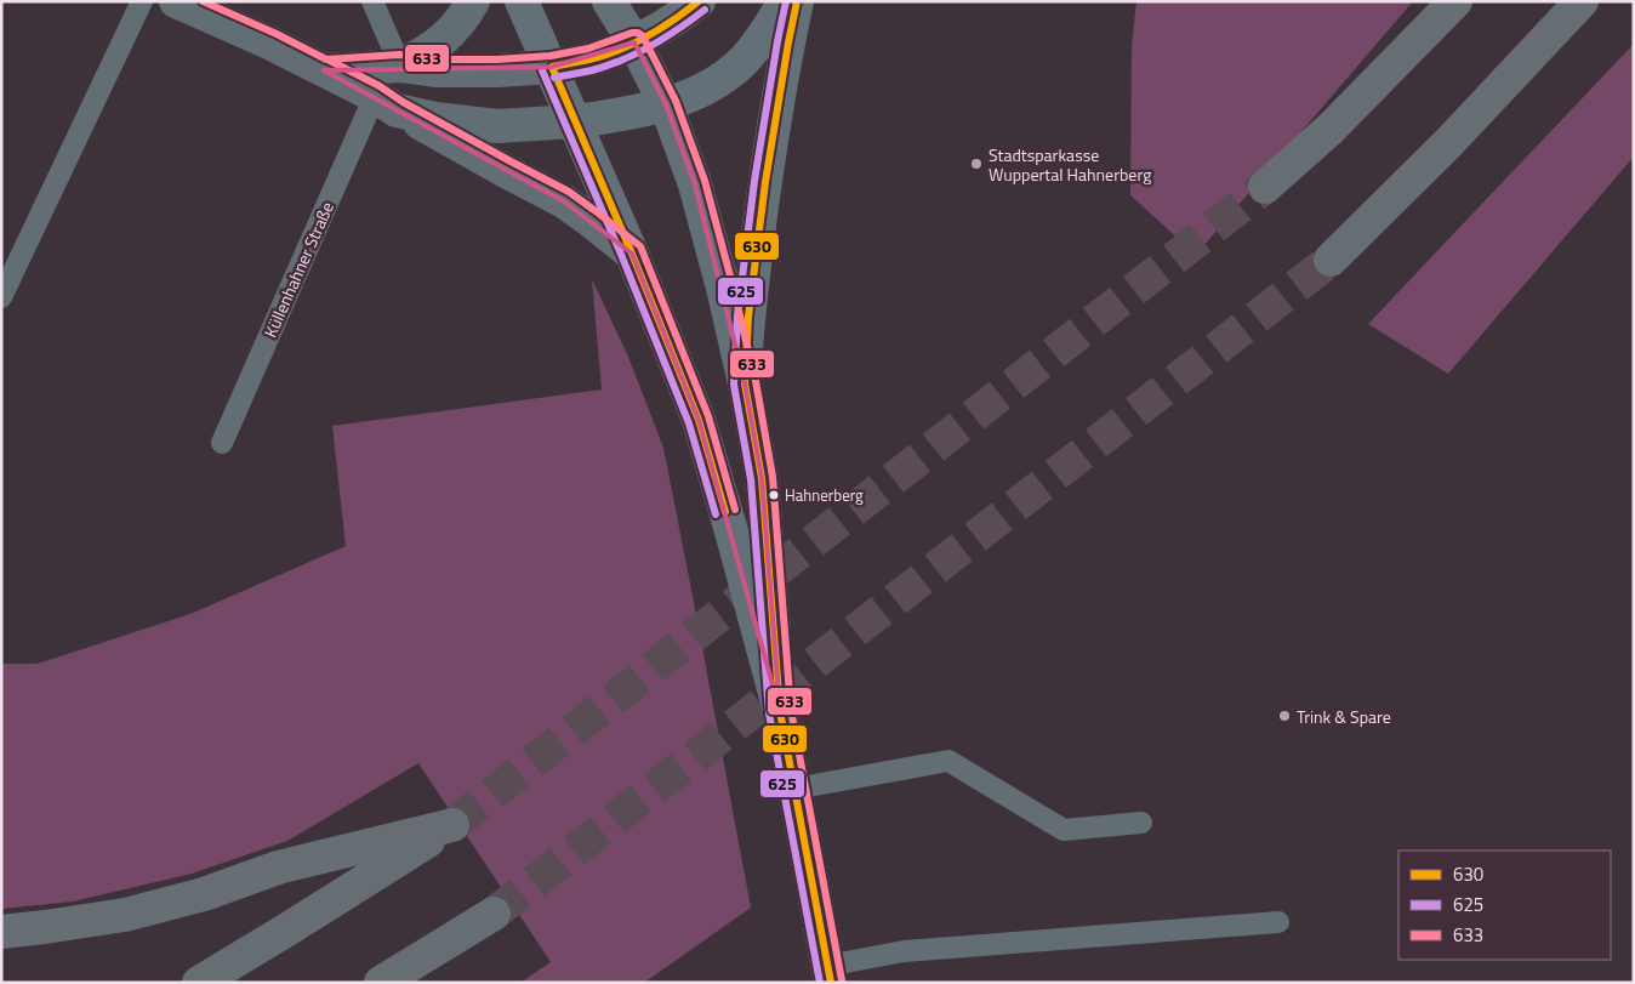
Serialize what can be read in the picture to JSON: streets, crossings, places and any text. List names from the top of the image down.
{
  "streets": {
    "lane": ["Küllenhahner Straße"]
  },
  "places": ["Stadtsparkasse Wuppertal Hahnerberg", "Hahnerberg", "Trink & Spare"],
  "lines": ["transit line 630", "transit line 625", "transit line 633"],
  "legend": ["630", "625", "633"]
}
